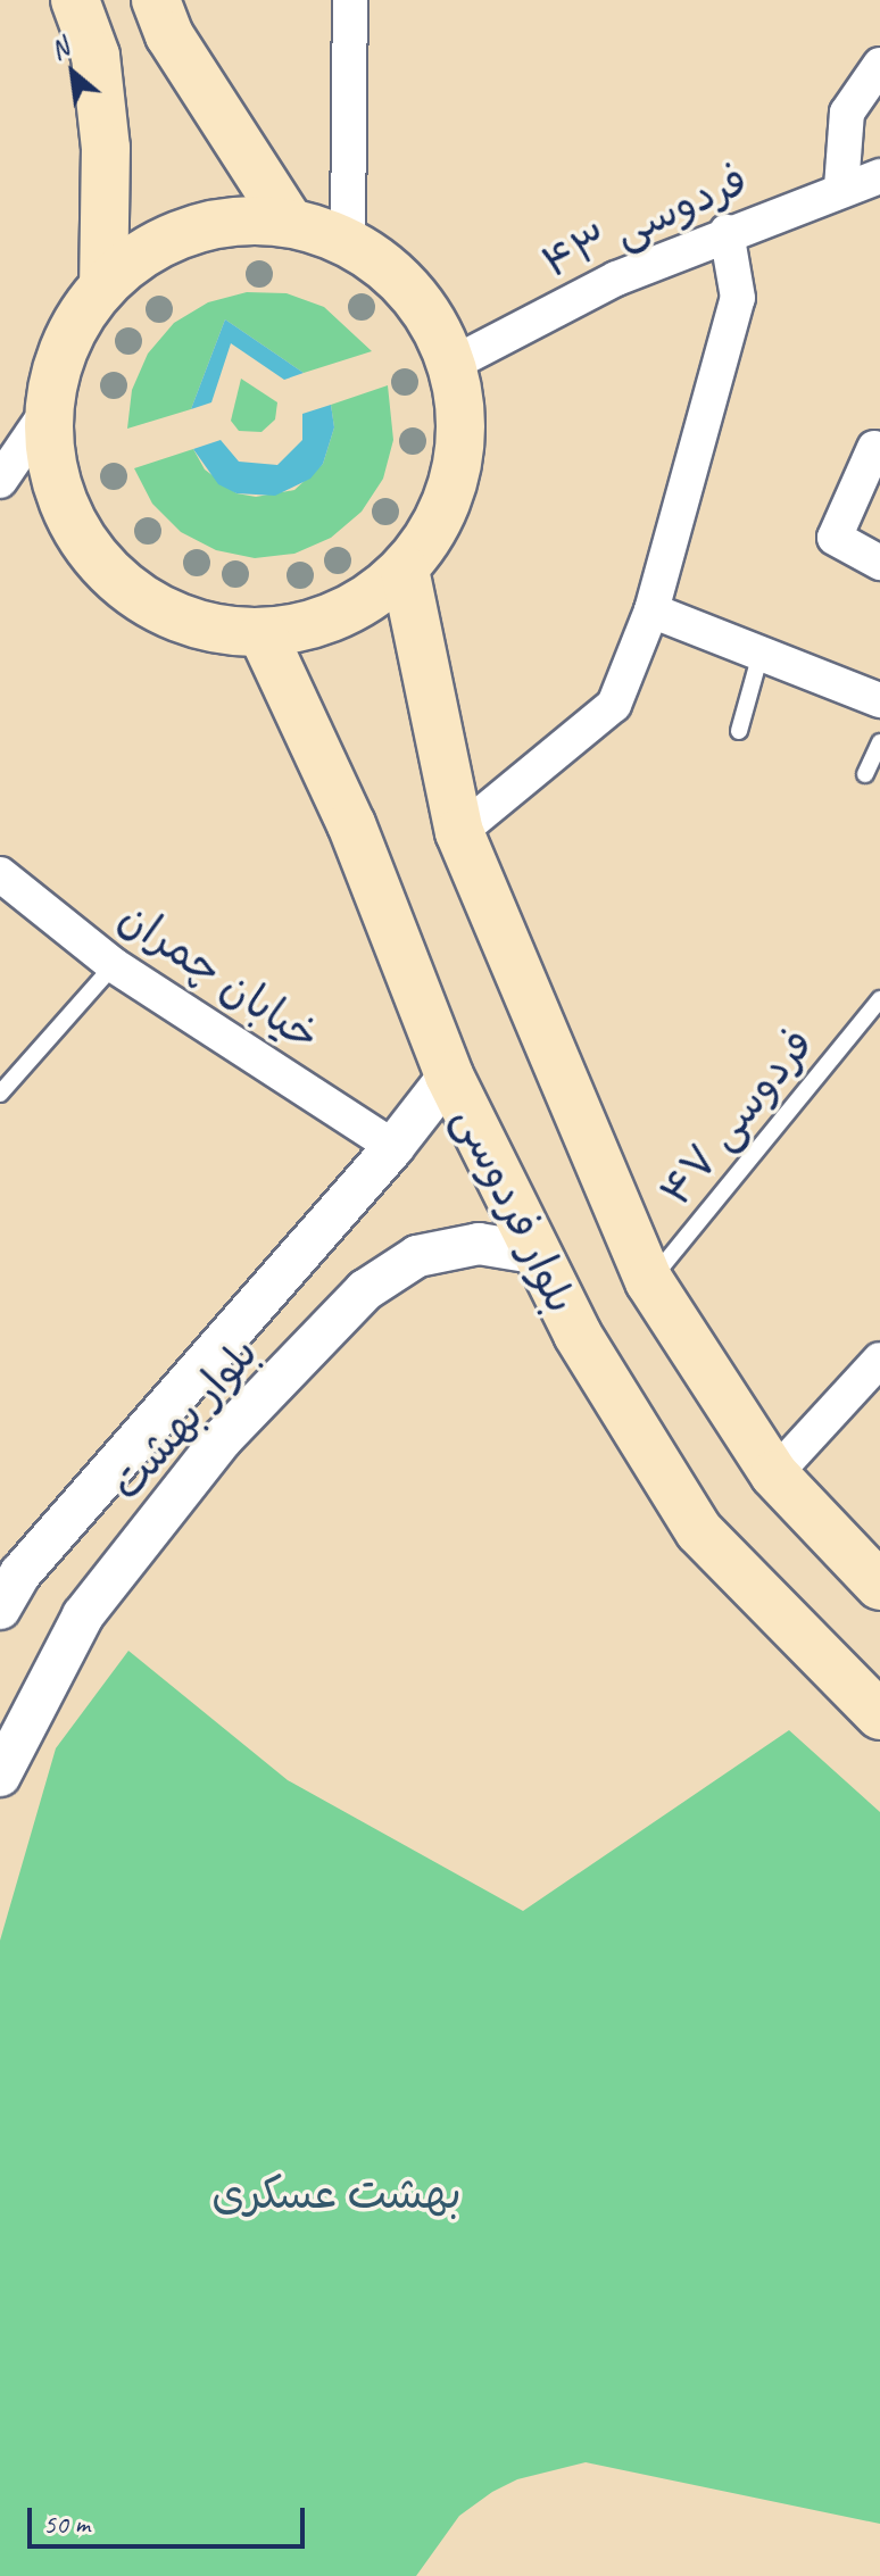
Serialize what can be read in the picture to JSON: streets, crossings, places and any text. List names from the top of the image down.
{
  "streets": {
    "main road": ["بلوار فردوسی"],
    "street": ["فردوسی ۴۳", "خیابان چمران", "بلوار بهشت"],
    "lane": ["فردوسی ۴۷"]
  },
  "crossings": [
    ["خیابان چمران", "بلوار بهشت"],
    ["فردوسی ۴۷", "بلوار فردوسی"],
    ["بلوار فردوسی", "بلوار بهشت"]
  ],
  "parks": ["بهشت عسکری"],
  "scale_bar": "50 m",
  "north": "top left"
}
